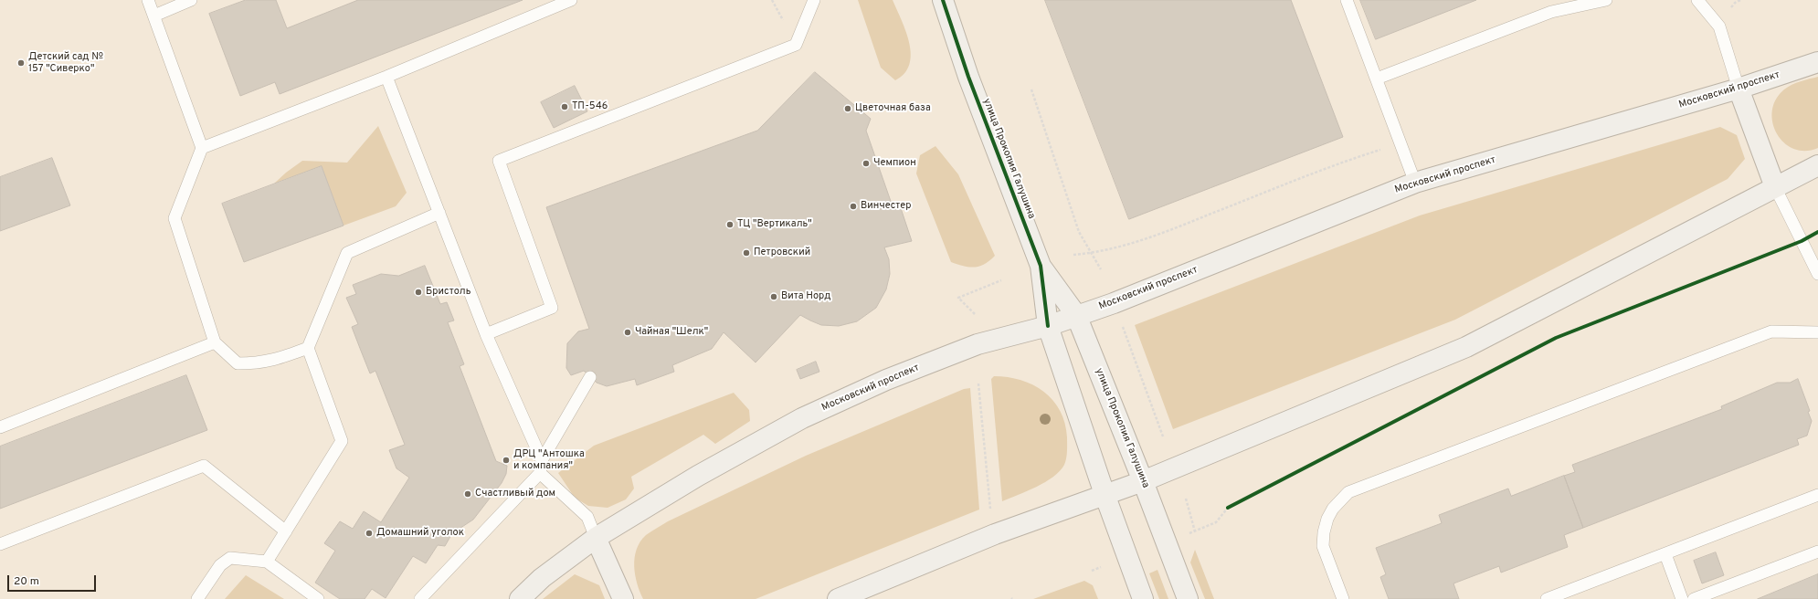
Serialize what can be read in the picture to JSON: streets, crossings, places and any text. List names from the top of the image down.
{
  "streets": {
    "main road": ["Московский проспект", "улица Прокопия Галушина"]
  },
  "crossings": [
    ["Московский проспект", "улица Прокопия Галушина"]
  ],
  "places": [
    "Детский сад № 157 \"Сиверко\"",
    "ТП-546",
    "Цветочная база",
    "Чемпион",
    "Винчестер",
    "ТЦ \"Вертикаль\"",
    "Петровский",
    "Бристоль",
    "Вита Норд",
    "Чайная \"Шелк\"",
    "ДРЦ \"Антошка и компания\"",
    "Счастливый дом",
    "Домашний уголок"
  ],
  "scale_bar": "20 m"
}
